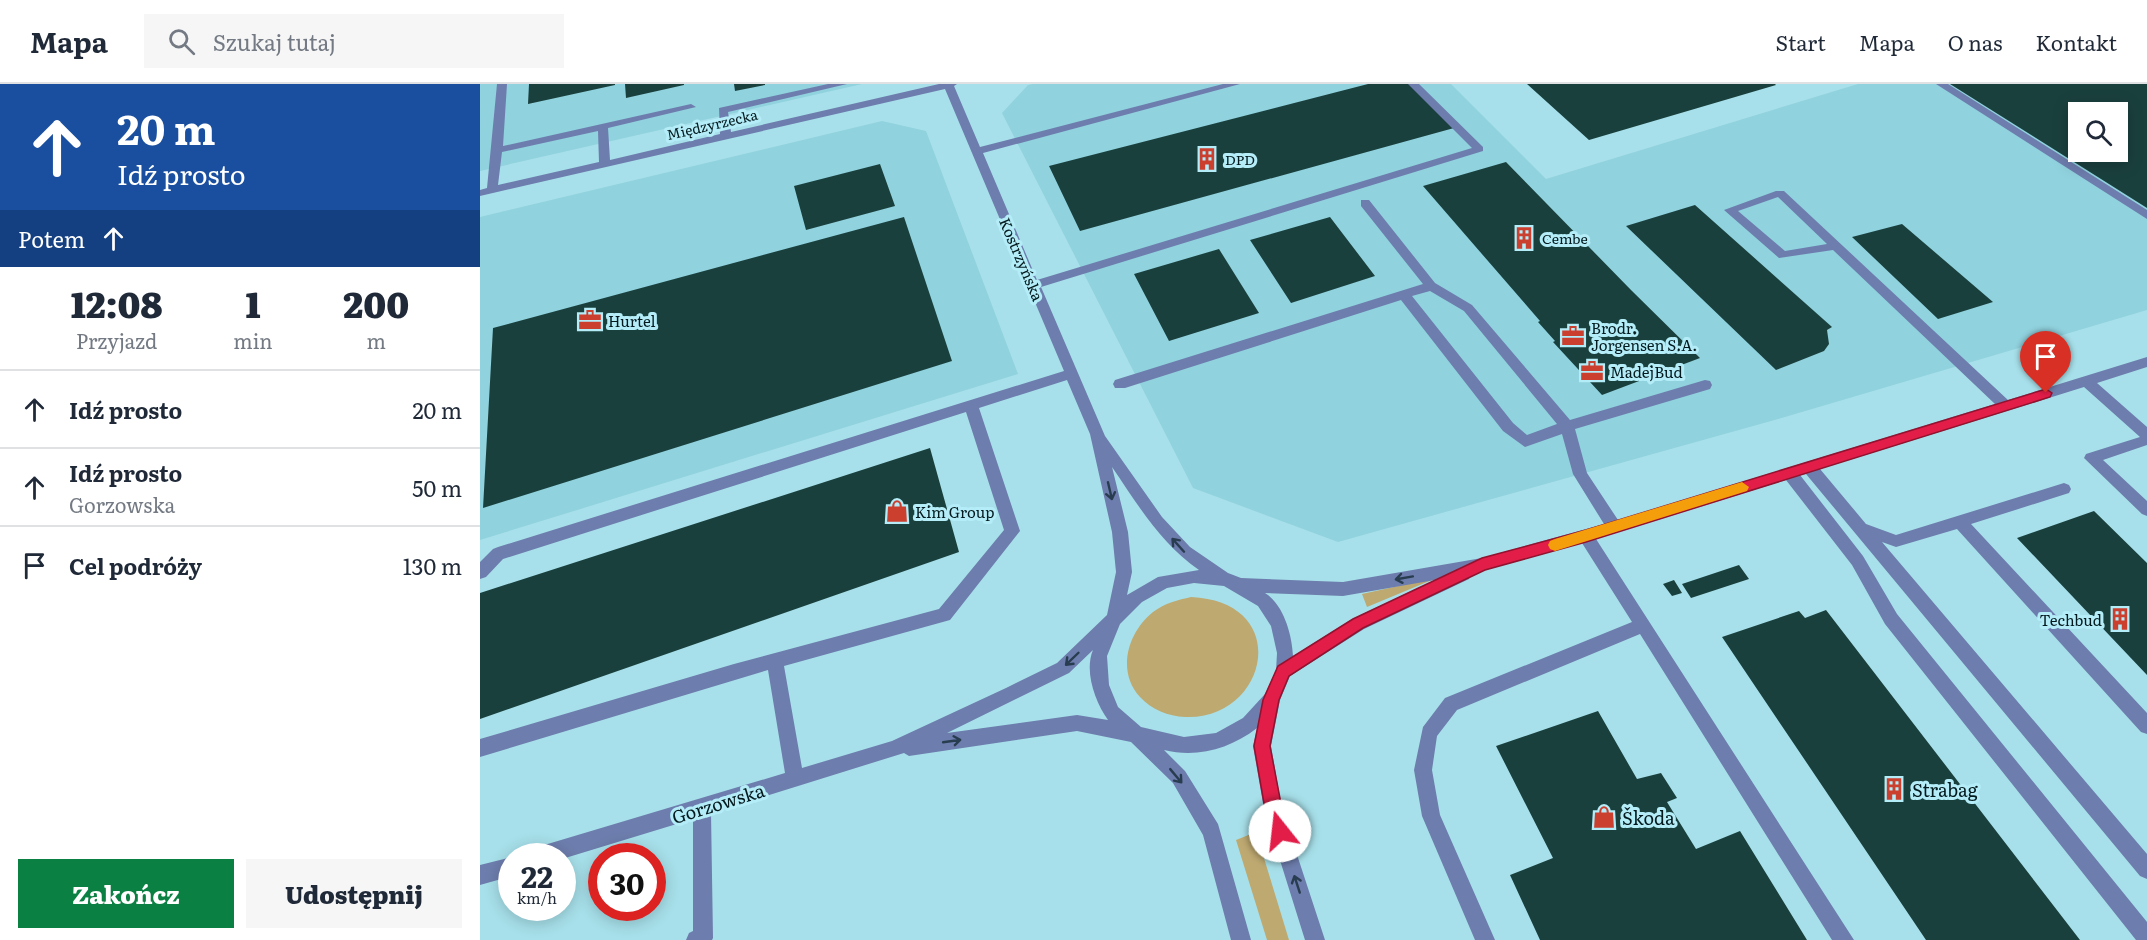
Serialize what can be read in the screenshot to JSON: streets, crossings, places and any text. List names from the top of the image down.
{
  "streets": {
    "street": ["Międzyrzecka", "Kostrzyńska", "Gorzowska"]
  },
  "crossings": [
    ["Międzyrzecka", "Kostrzyńska"]
  ],
  "places": {
    "building": [
      "DPD",
      "Cembe",
      "Techbud",
      "Strabag"
    ],
    "office": ["Hurtel", "Brodr. Jorgensen S.A.", "MadejBud"],
    "shop": ["Kim Group", "Škoda"]
  },
  "page": {
    "header": "Mapa",
    "search": "Szukaj tutaj",
    "nav": [
      "Start",
      "Mapa",
      "O nas",
      "Kontakt"
    ],
    "turn": ["20 m", "Idź prosto"],
    "then": "Potem",
    "eta": [
      "12:08",
      "Przyjazd",
      "1",
      "min",
      "200",
      "m"
    ],
    "list": [
      {
        "name": "Idź prosto",
        "value": "20 m"
      },
      {
        "name": "Idź prosto",
        "note": "Gorzowska",
        "value": "50 m"
      },
      {
        "name": "Cel podróży",
        "value": "130 m"
      }
    ],
    "speed": "22 km/h",
    "limit": "30",
    "buttons": ["Zakończ", "Udostępnij"]
  }
}
